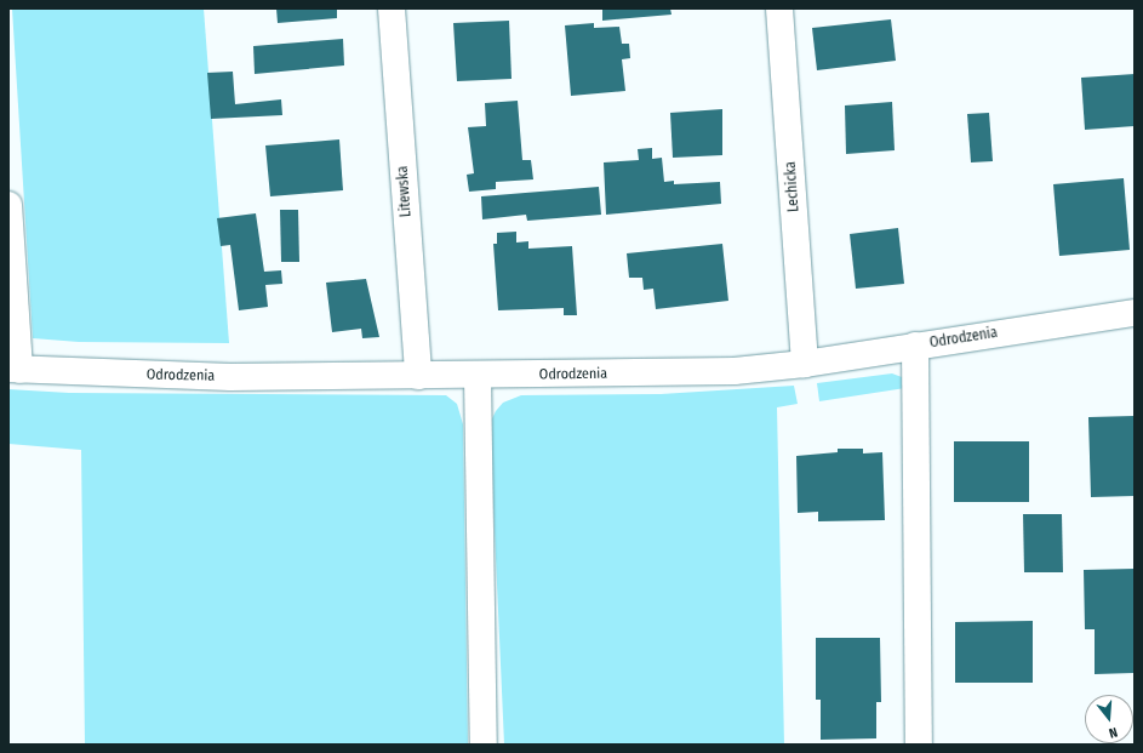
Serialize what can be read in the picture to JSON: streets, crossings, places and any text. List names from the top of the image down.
{
  "streets": {
    "street": ["Lechicka", "Litewska", "Odrodzenia"]
  },
  "crossings": [
    ["Lechicka", "Odrodzenia"],
    ["Litewska", "Odrodzenia"]
  ],
  "north": "bottom"
}
